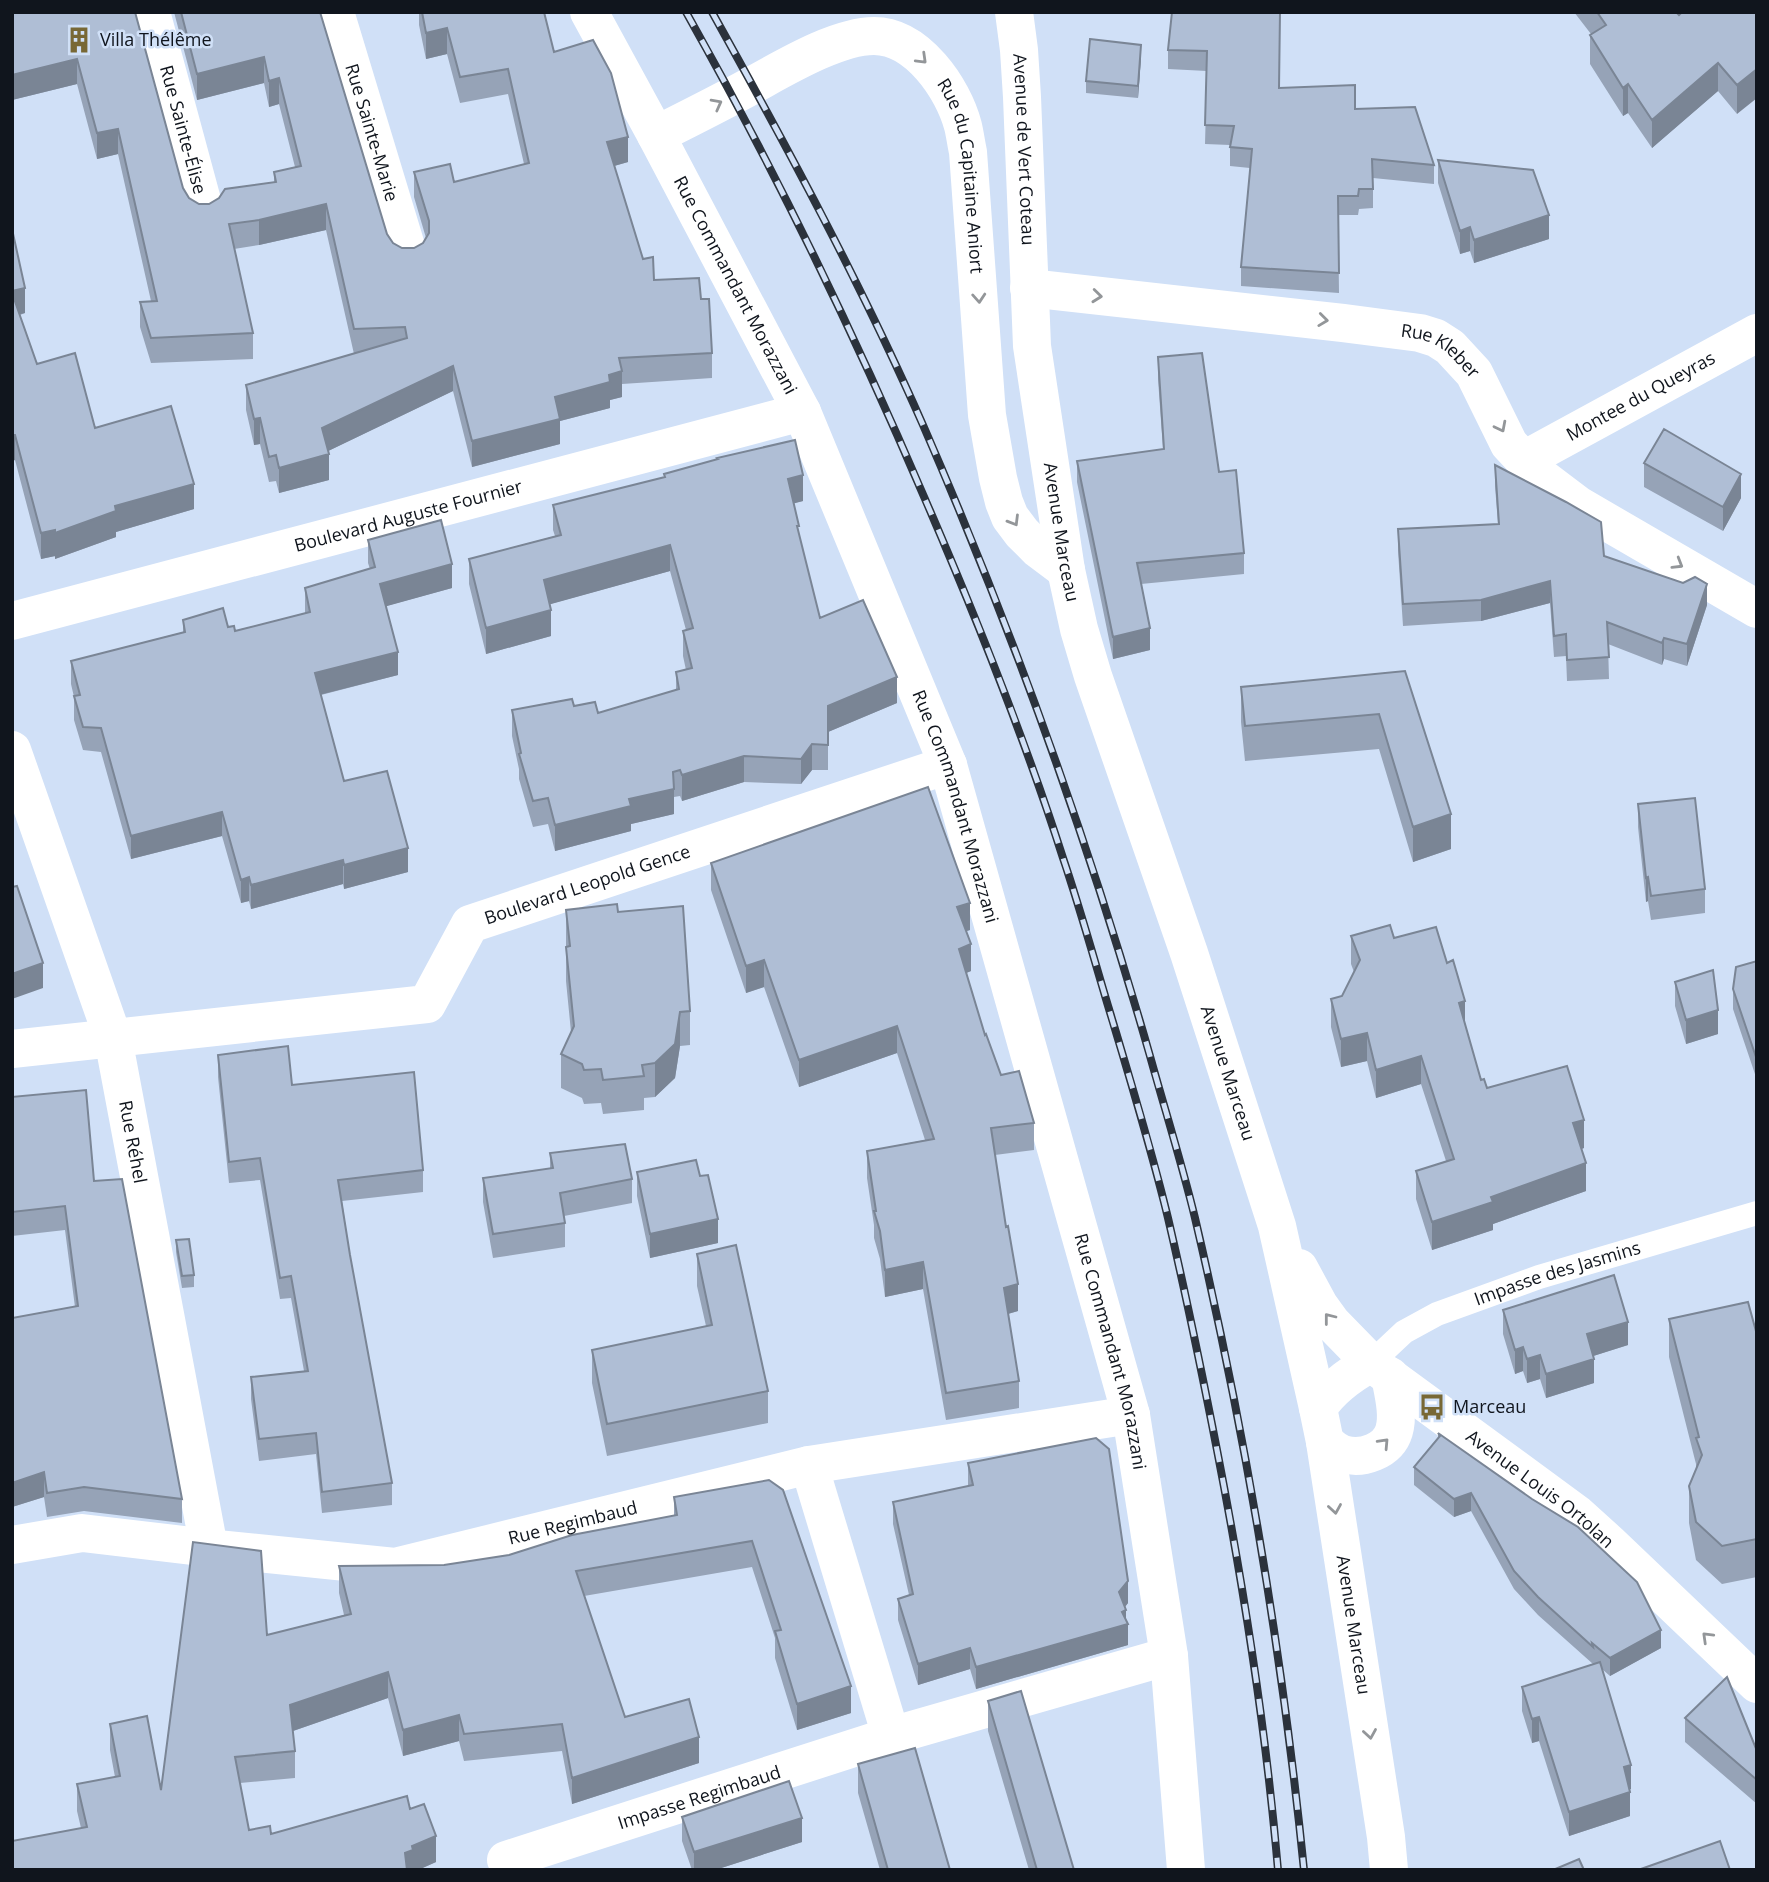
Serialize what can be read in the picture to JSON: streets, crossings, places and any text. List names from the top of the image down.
{
  "streets": {
    "street": [
      "Rue Sainte-Élise",
      "Rue Sainte-Marie",
      "Avenue de Vert Coteau",
      "Rue du Capitaine Aniort",
      "Rue Commandant Morazzani",
      "Rue Kleber",
      "Montee du Queyras",
      "Boulevard Auguste Fournier",
      "Avenue Marceau",
      "Boulevard Leopold Gence",
      "Rue Réhel",
      "Avenue Louis Ortolan",
      "Rue Regimbaud",
      "Impasse Regimbaud"
    ],
    "lane": ["Impasse des Jasmins"]
  },
  "crossings": [
    ["Avenue de Vert Coteau", "Rue Kleber"],
    ["Avenue de Vert Coteau", "Avenue Marceau"],
    ["Rue du Capitaine Aniort", "Rue Commandant Morazzani"],
    ["Rue du Capitaine Aniort", "Avenue Marceau"],
    ["Rue Commandant Morazzani", "Boulevard Auguste Fournier"],
    ["Rue Commandant Morazzani", "Boulevard Leopold Gence"],
    ["Rue Commandant Morazzani", "Rue Regimbaud"],
    ["Rue Commandant Morazzani", "Impasse Regimbaud"],
    ["Rue Kleber", "Montee du Queyras"],
    ["Rue Kleber", "Avenue Marceau"],
    ["Avenue Marceau", "Impasse des Jasmins"],
    ["Avenue Marceau", "Avenue Louis Ortolan"],
    ["Boulevard Leopold Gence", "Rue Réhel"],
    ["Rue Réhel", "Rue Regimbaud"],
    ["Impasse des Jasmins", "Avenue Louis Ortolan"]
  ],
  "one_way": ["Rue Kleber", "Avenue Louis Ortolan"],
  "places": {
    "building": ["Villa Thélême"],
    "bus stop": ["Marceau"]
  }
}
